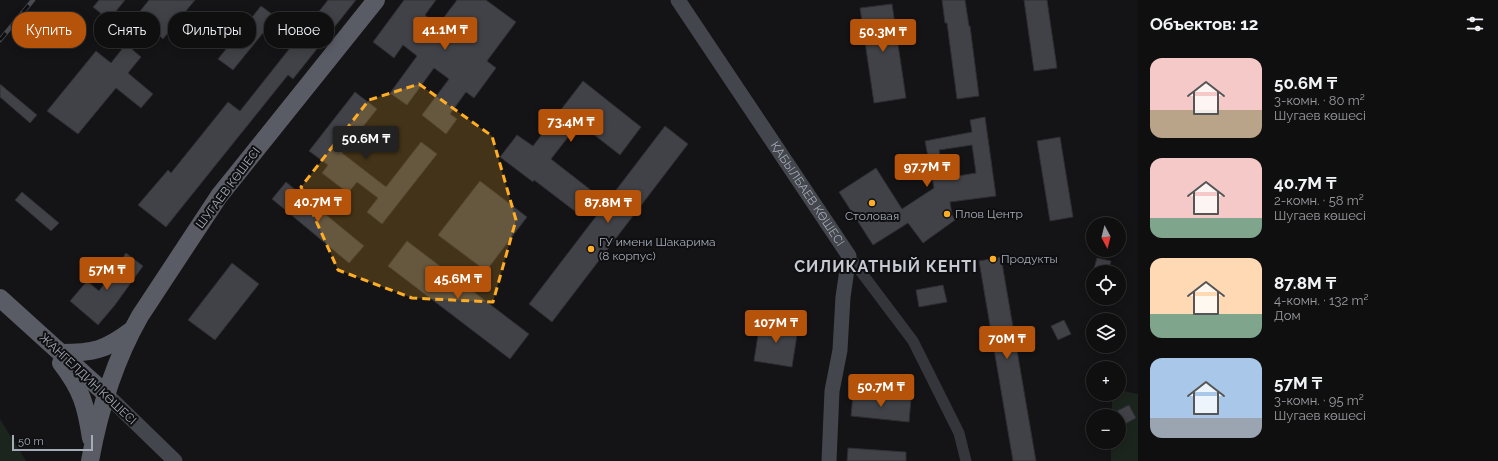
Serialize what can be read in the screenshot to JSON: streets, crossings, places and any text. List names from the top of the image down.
{
  "streets": {
    "highway": ["ШУГАЕВ КӨШЕСІ", "ЖАНГЕЛДИН КӨШЕСІ"],
    "main road": ["ҚАБЫЛБАЕВ КӨШЕСІ"]
  },
  "crossings": [
    ["ШУГАЕВ КӨШЕСІ", "ЖАНГЕЛДИН КӨШЕСІ"]
  ],
  "districts": ["СИЛИКАТНЫЙ КЕНТІ"],
  "places": [
    "Столовая",
    "Плов Центр",
    "ГУ имени Шакарима (8 корпус)",
    "Продукты"
  ],
  "scale_bar": "50 m",
  "north": "bottom",
  "page": {
    "heading": "Объектов: 12",
    "chip": [
      "Купить",
      "Снять",
      "Фильтры",
      "Новое"
    ],
    "price": [
      "41.1M ₸",
      "50.3M ₸",
      "73.4M ₸",
      "50.6M ₸",
      "97.7M ₸",
      "40.7M ₸",
      "87.8M ₸",
      "57M ₸",
      "45.6M ₸",
      "107M ₸",
      "70M ₸",
      "50.7M ₸"
    ],
    "list": [
      {
        "name": "50.6M ₸",
        "note": "3-комн. · 80 m² · Шугаев көшесі"
      },
      {
        "name": "40.7M ₸",
        "note": "2-комн. · 58 m² · Шугаев көшесі"
      },
      {
        "name": "87.8M ₸",
        "note": "4-комн. · 132 m² · Дом"
      },
      {
        "name": "57M ₸",
        "note": "3-комн. · 95 m² · Шугаев көшесі"
      }
    ],
    "map_buttons": ["+", "−"],
    "scale": "50 m"
  }
}
